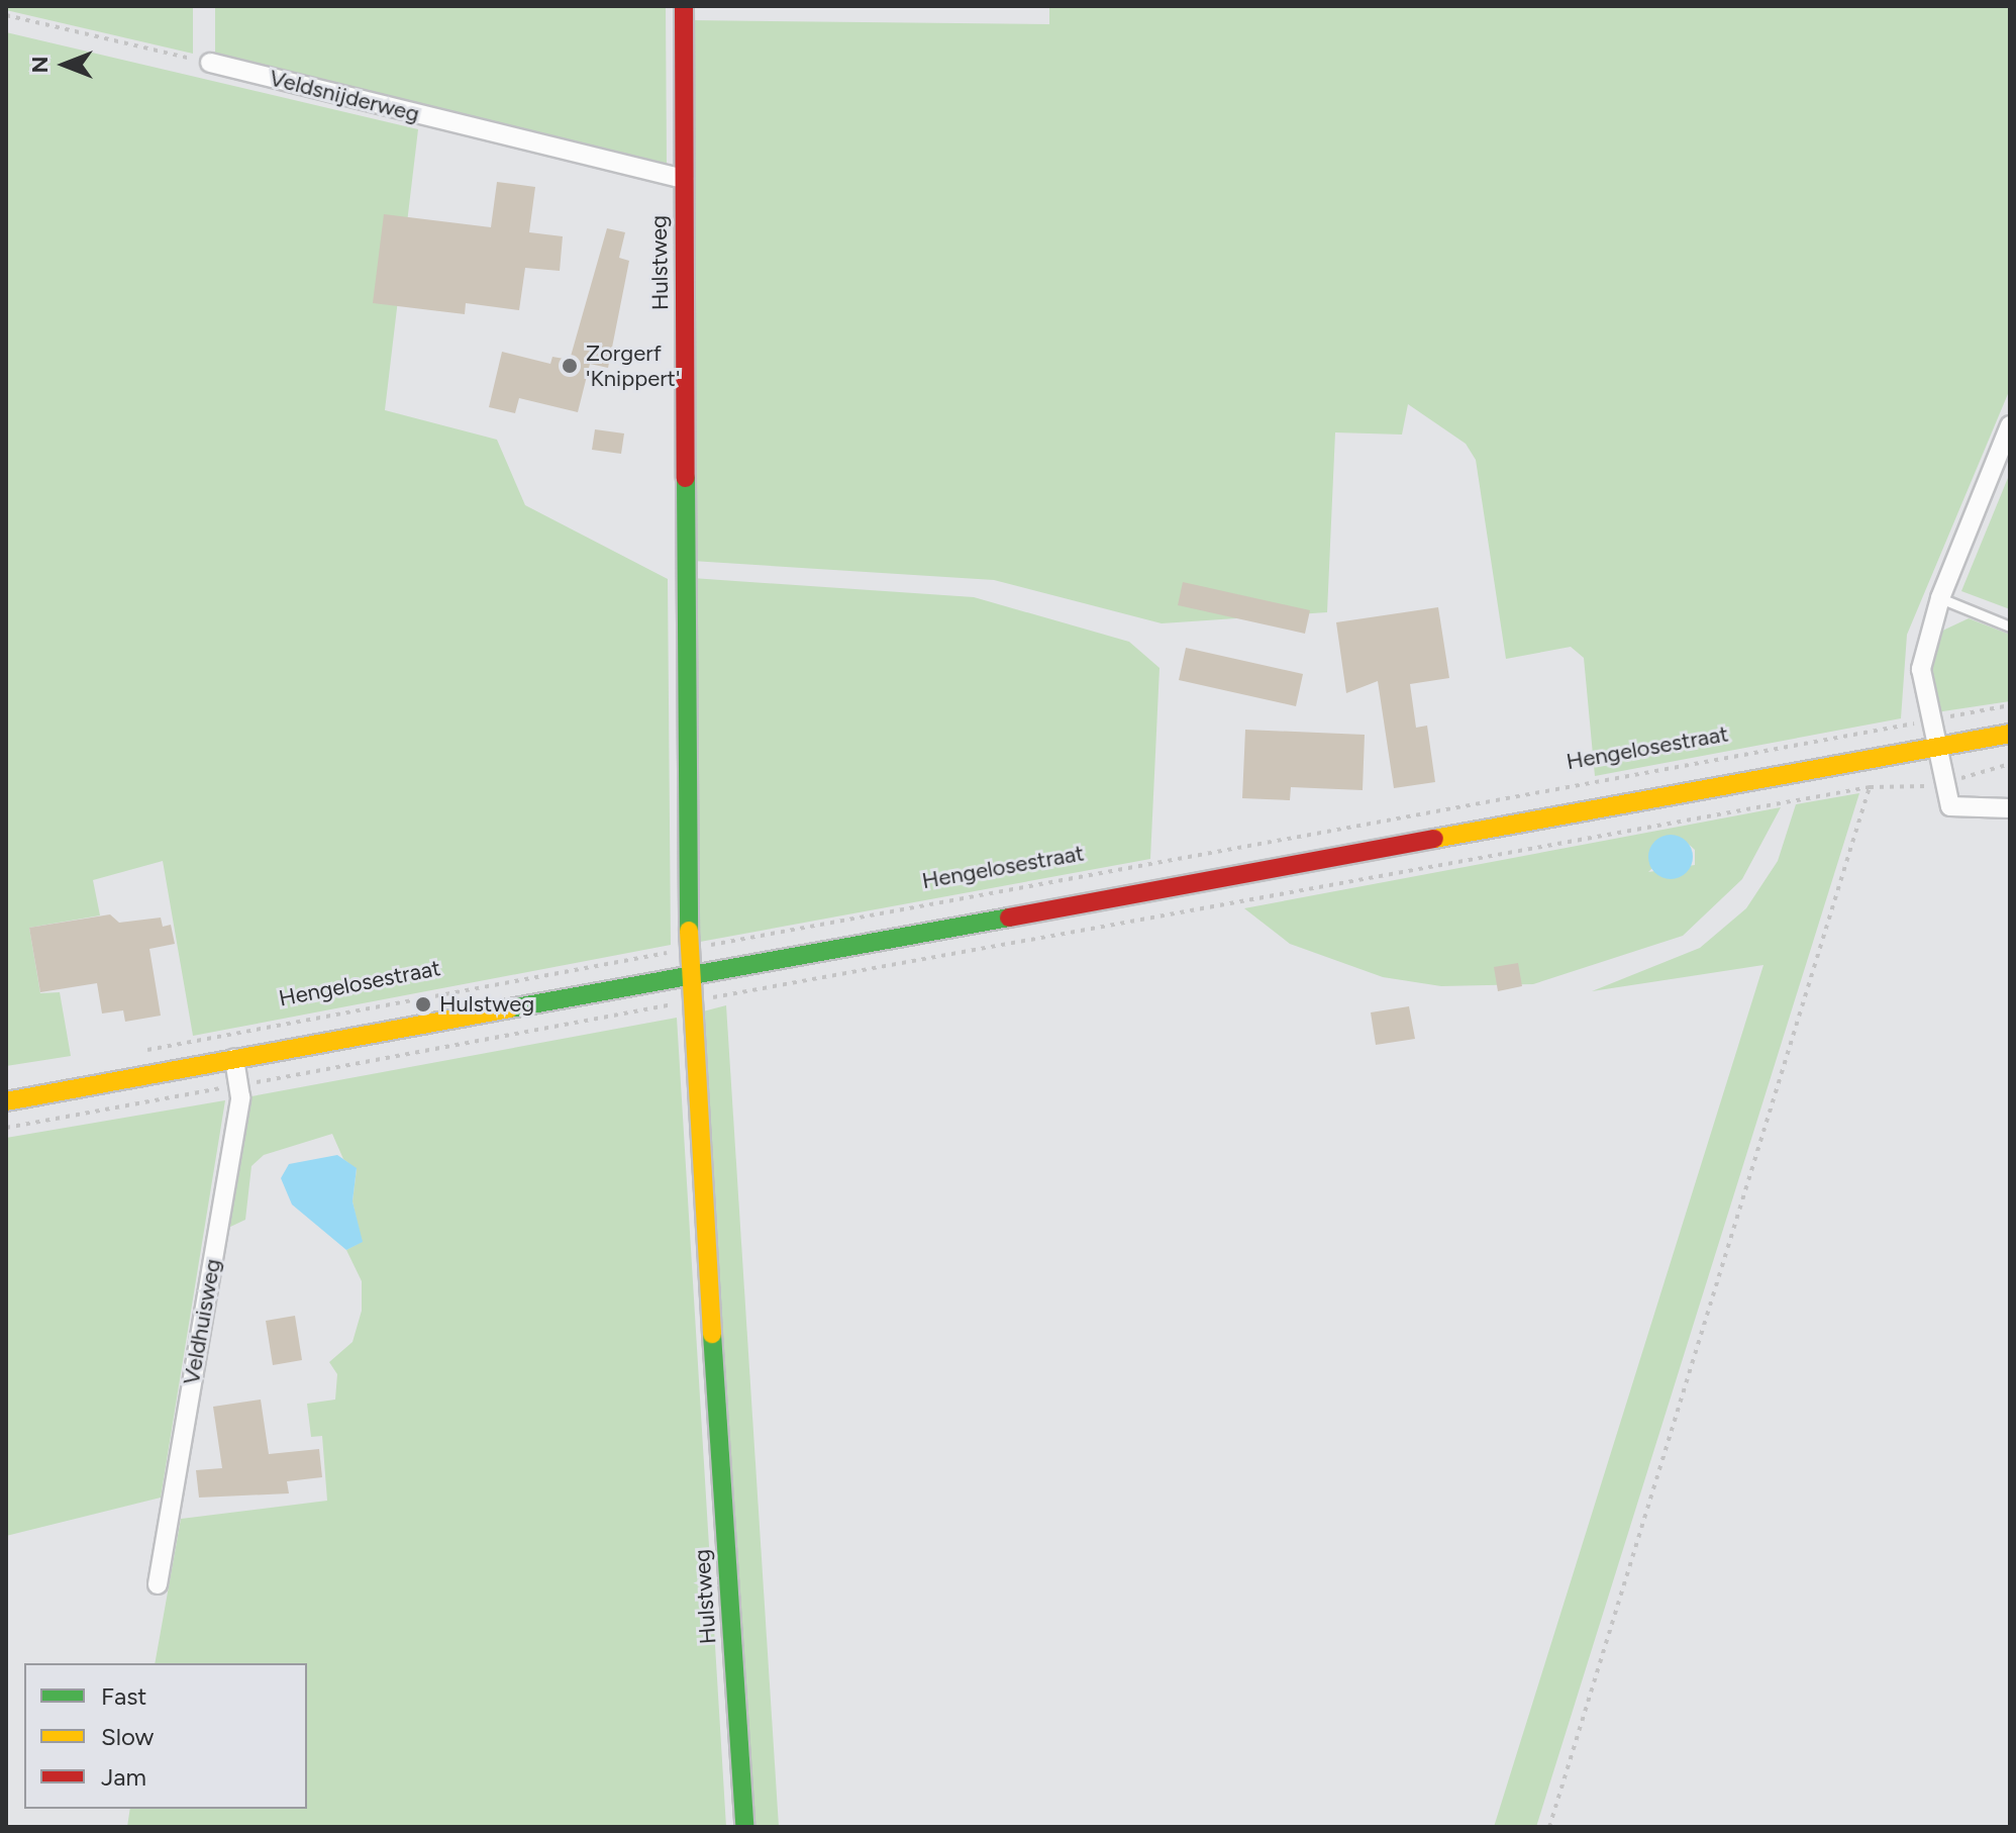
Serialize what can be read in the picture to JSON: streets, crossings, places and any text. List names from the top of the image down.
{
  "streets": {
    "main road": ["Hulstweg"],
    "street": ["Veldsnijderweg", "Veldhuisweg"],
    "path": ["Hengelosestraat"]
  },
  "crossings": [
    ["Veldsnijderweg", "Hulstweg"],
    ["Hulstweg", "Hengelosestraat"]
  ],
  "places": ["Zorgerf 'Knippert'", "Hulstweg"],
  "legend": ["Fast", "Slow", "Jam"],
  "north": "left"
}
